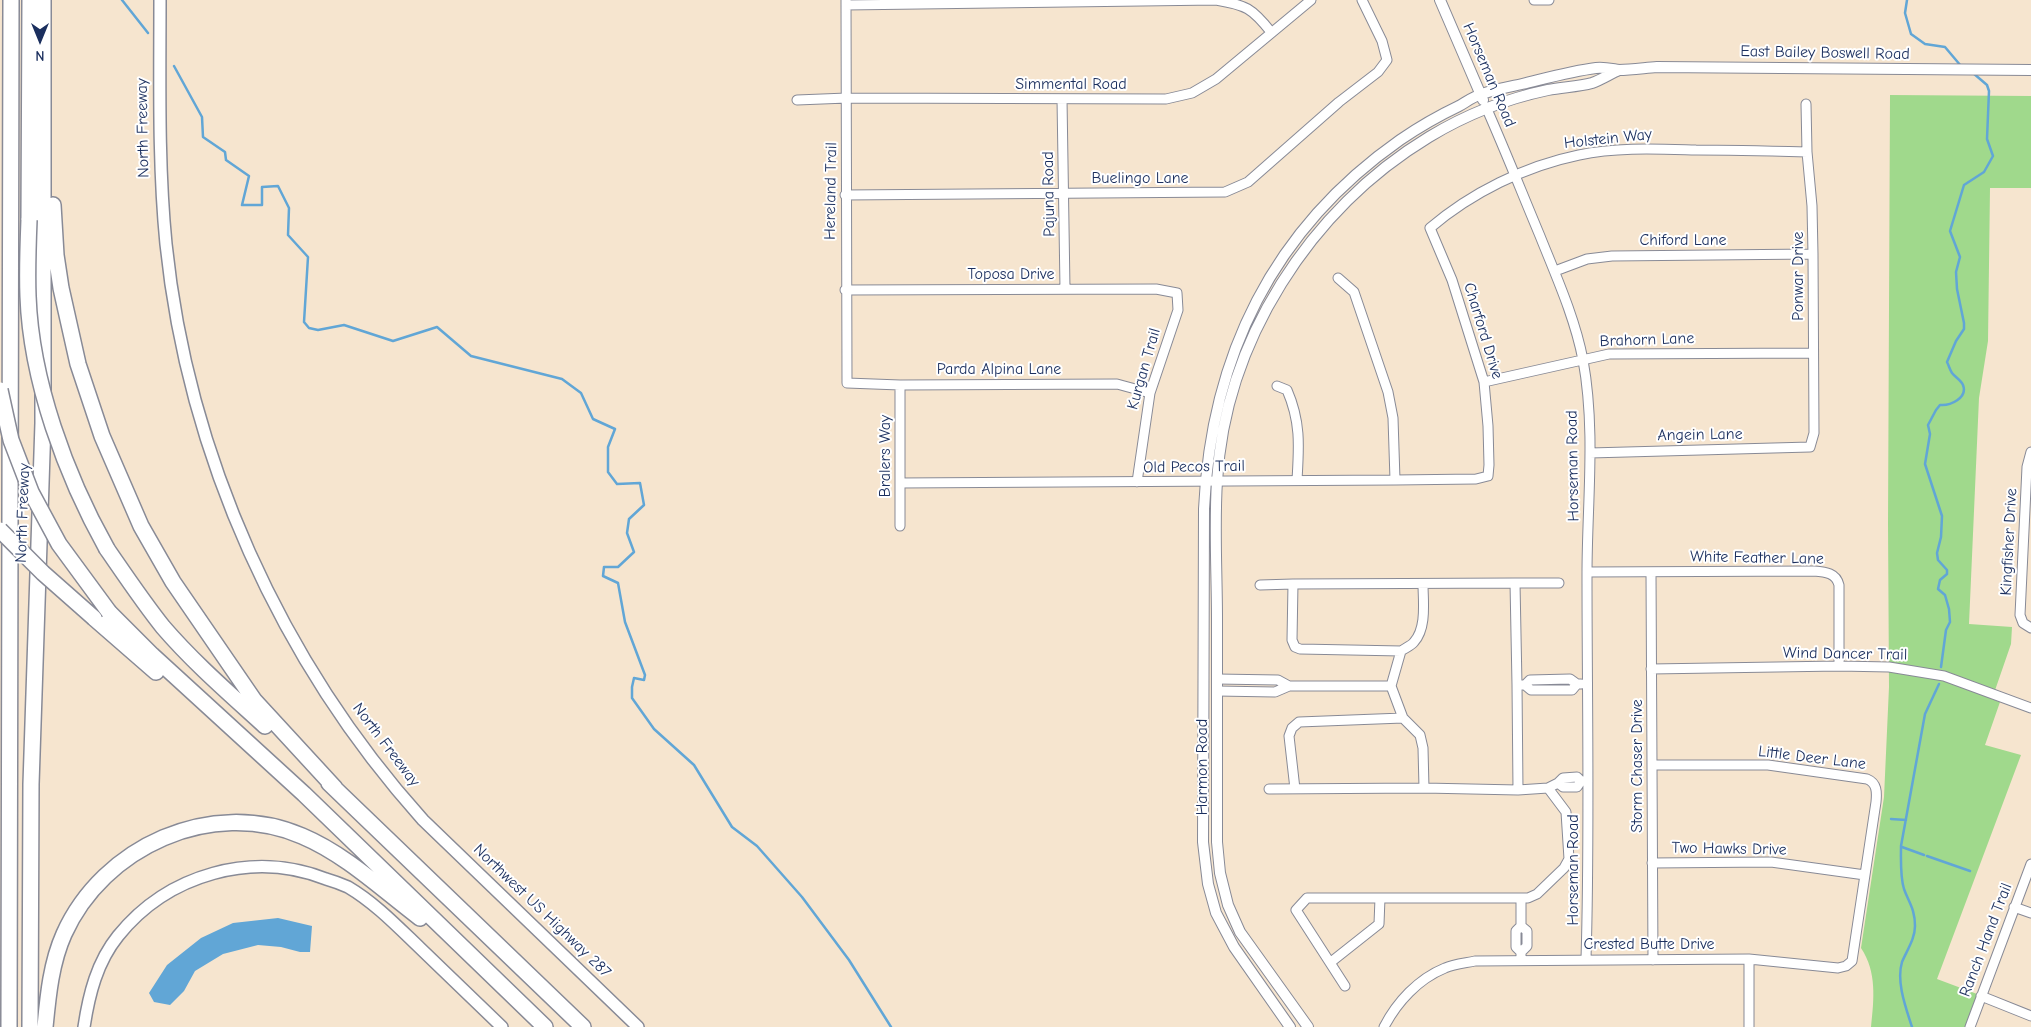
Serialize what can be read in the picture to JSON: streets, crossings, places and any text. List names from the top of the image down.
{
  "streets": {
    "highway": ["North Freeway"],
    "main road": ["Northwest US Highway 287"],
    "street": [
      "East Bailey Boswell Road",
      "Horseman Road",
      "Simmental Road",
      "Holstein Way",
      "Buelingo Lane",
      "Hereland Trail",
      "Pajuna Road",
      "Chiford Lane",
      "Toposa Drive",
      "Ponwar Drive",
      "Charford Drive",
      "Brahorn Lane",
      "Parda Alpina Lane",
      "Kurgan Trail",
      "Angein Lane",
      "Bralers Way",
      "Old Pecos Trail",
      "Kingfisher Drive",
      "White Feather Lane",
      "Wind Dancer Trail",
      "Little Deer Lane",
      "Storm Chaser Drive",
      "Harmon Road",
      "Two Hawks Drive",
      "Ranch Hand Trail",
      "Crested Butte Drive"
    ]
  },
  "crossings": [
    ["East Bailey Boswell Road", "Horseman Road"],
    ["East Bailey Boswell Road", "Old Pecos Trail"],
    ["East Bailey Boswell Road", "Harmon Road"],
    ["Horseman Road", "Holstein Way"],
    ["Horseman Road", "Chiford Lane"],
    ["Horseman Road", "Brahorn Lane"],
    ["Horseman Road", "Angein Lane"],
    ["Horseman Road", "White Feather Lane"],
    ["Horseman Road", "Crested Butte Drive"],
    ["Simmental Road", "Hereland Trail"],
    ["Simmental Road", "Pajuna Road"],
    ["North Freeway", "Northwest US Highway 287"],
    ["Holstein Way", "Ponwar Drive"],
    ["Holstein Way", "Charford Drive"],
    ["Buelingo Lane", "Hereland Trail"],
    ["Buelingo Lane", "Pajuna Road"],
    ["Hereland Trail", "Toposa Drive"],
    ["Hereland Trail", "Parda Alpina Lane"],
    ["Pajuna Road", "Toposa Drive"],
    ["Chiford Lane", "Ponwar Drive"],
    ["Toposa Drive", "Kurgan Trail"],
    ["Ponwar Drive", "Brahorn Lane"],
    ["Ponwar Drive", "Angein Lane"],
    ["Charford Drive", "Brahorn Lane"],
    ["Charford Drive", "Old Pecos Trail"],
    ["Parda Alpina Lane", "Kurgan Trail"],
    ["Parda Alpina Lane", "Bralers Way"],
    ["Kurgan Trail", "Old Pecos Trail"],
    ["Bralers Way", "Old Pecos Trail"],
    ["Old Pecos Trail", "Harmon Road"],
    ["White Feather Lane", "Wind Dancer Trail"],
    ["White Feather Lane", "Storm Chaser Drive"],
    ["Wind Dancer Trail", "Storm Chaser Drive"],
    ["Little Deer Lane", "Storm Chaser Drive"],
    ["Little Deer Lane", "Two Hawks Drive"],
    ["Little Deer Lane", "Crested Butte Drive"],
    ["Storm Chaser Drive", "Two Hawks Drive"],
    ["Storm Chaser Drive", "Crested Butte Drive"],
    ["Two Hawks Drive", "Crested Butte Drive"]
  ],
  "north": "bottom"
}
